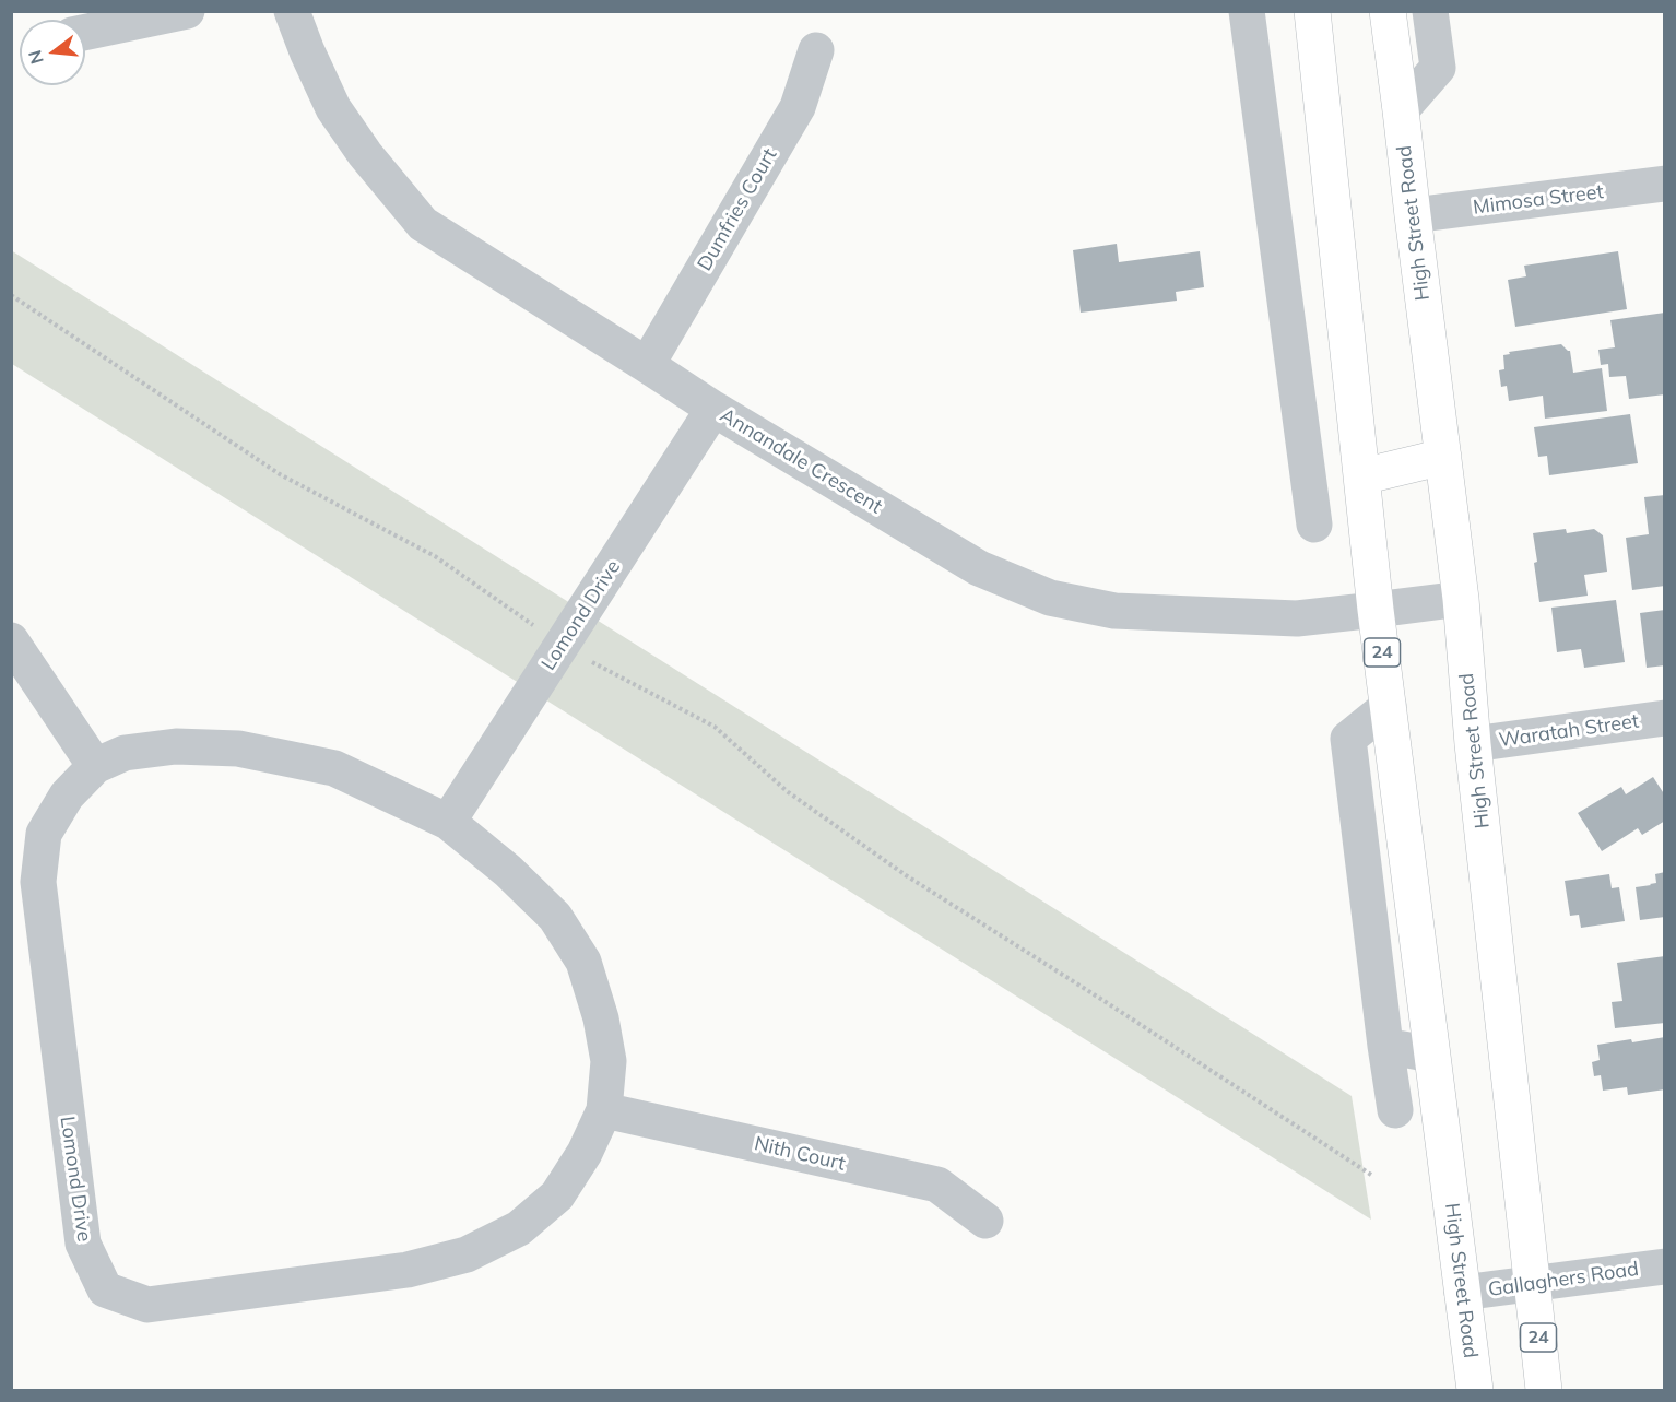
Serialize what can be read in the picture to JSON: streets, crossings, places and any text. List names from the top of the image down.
{
  "streets": {
    "main road": ["High Street Road", "24"],
    "street": [
      "Mimosa Street",
      "Dumfries Court",
      "Annandale Crescent",
      "Lomond Drive",
      "Waratah Street",
      "Nith Court",
      "Gallaghers Road"
    ]
  },
  "crossings": [
    ["Mimosa Street", "High Street Road"],
    ["Dumfries Court", "Annandale Crescent"],
    ["High Street Road", "Annandale Crescent"],
    ["High Street Road", "Waratah Street"],
    ["High Street Road", "Gallaghers Road"],
    ["Annandale Crescent", "Lomond Drive"],
    ["Lomond Drive", "Nith Court"]
  ],
  "north": "left"
}
